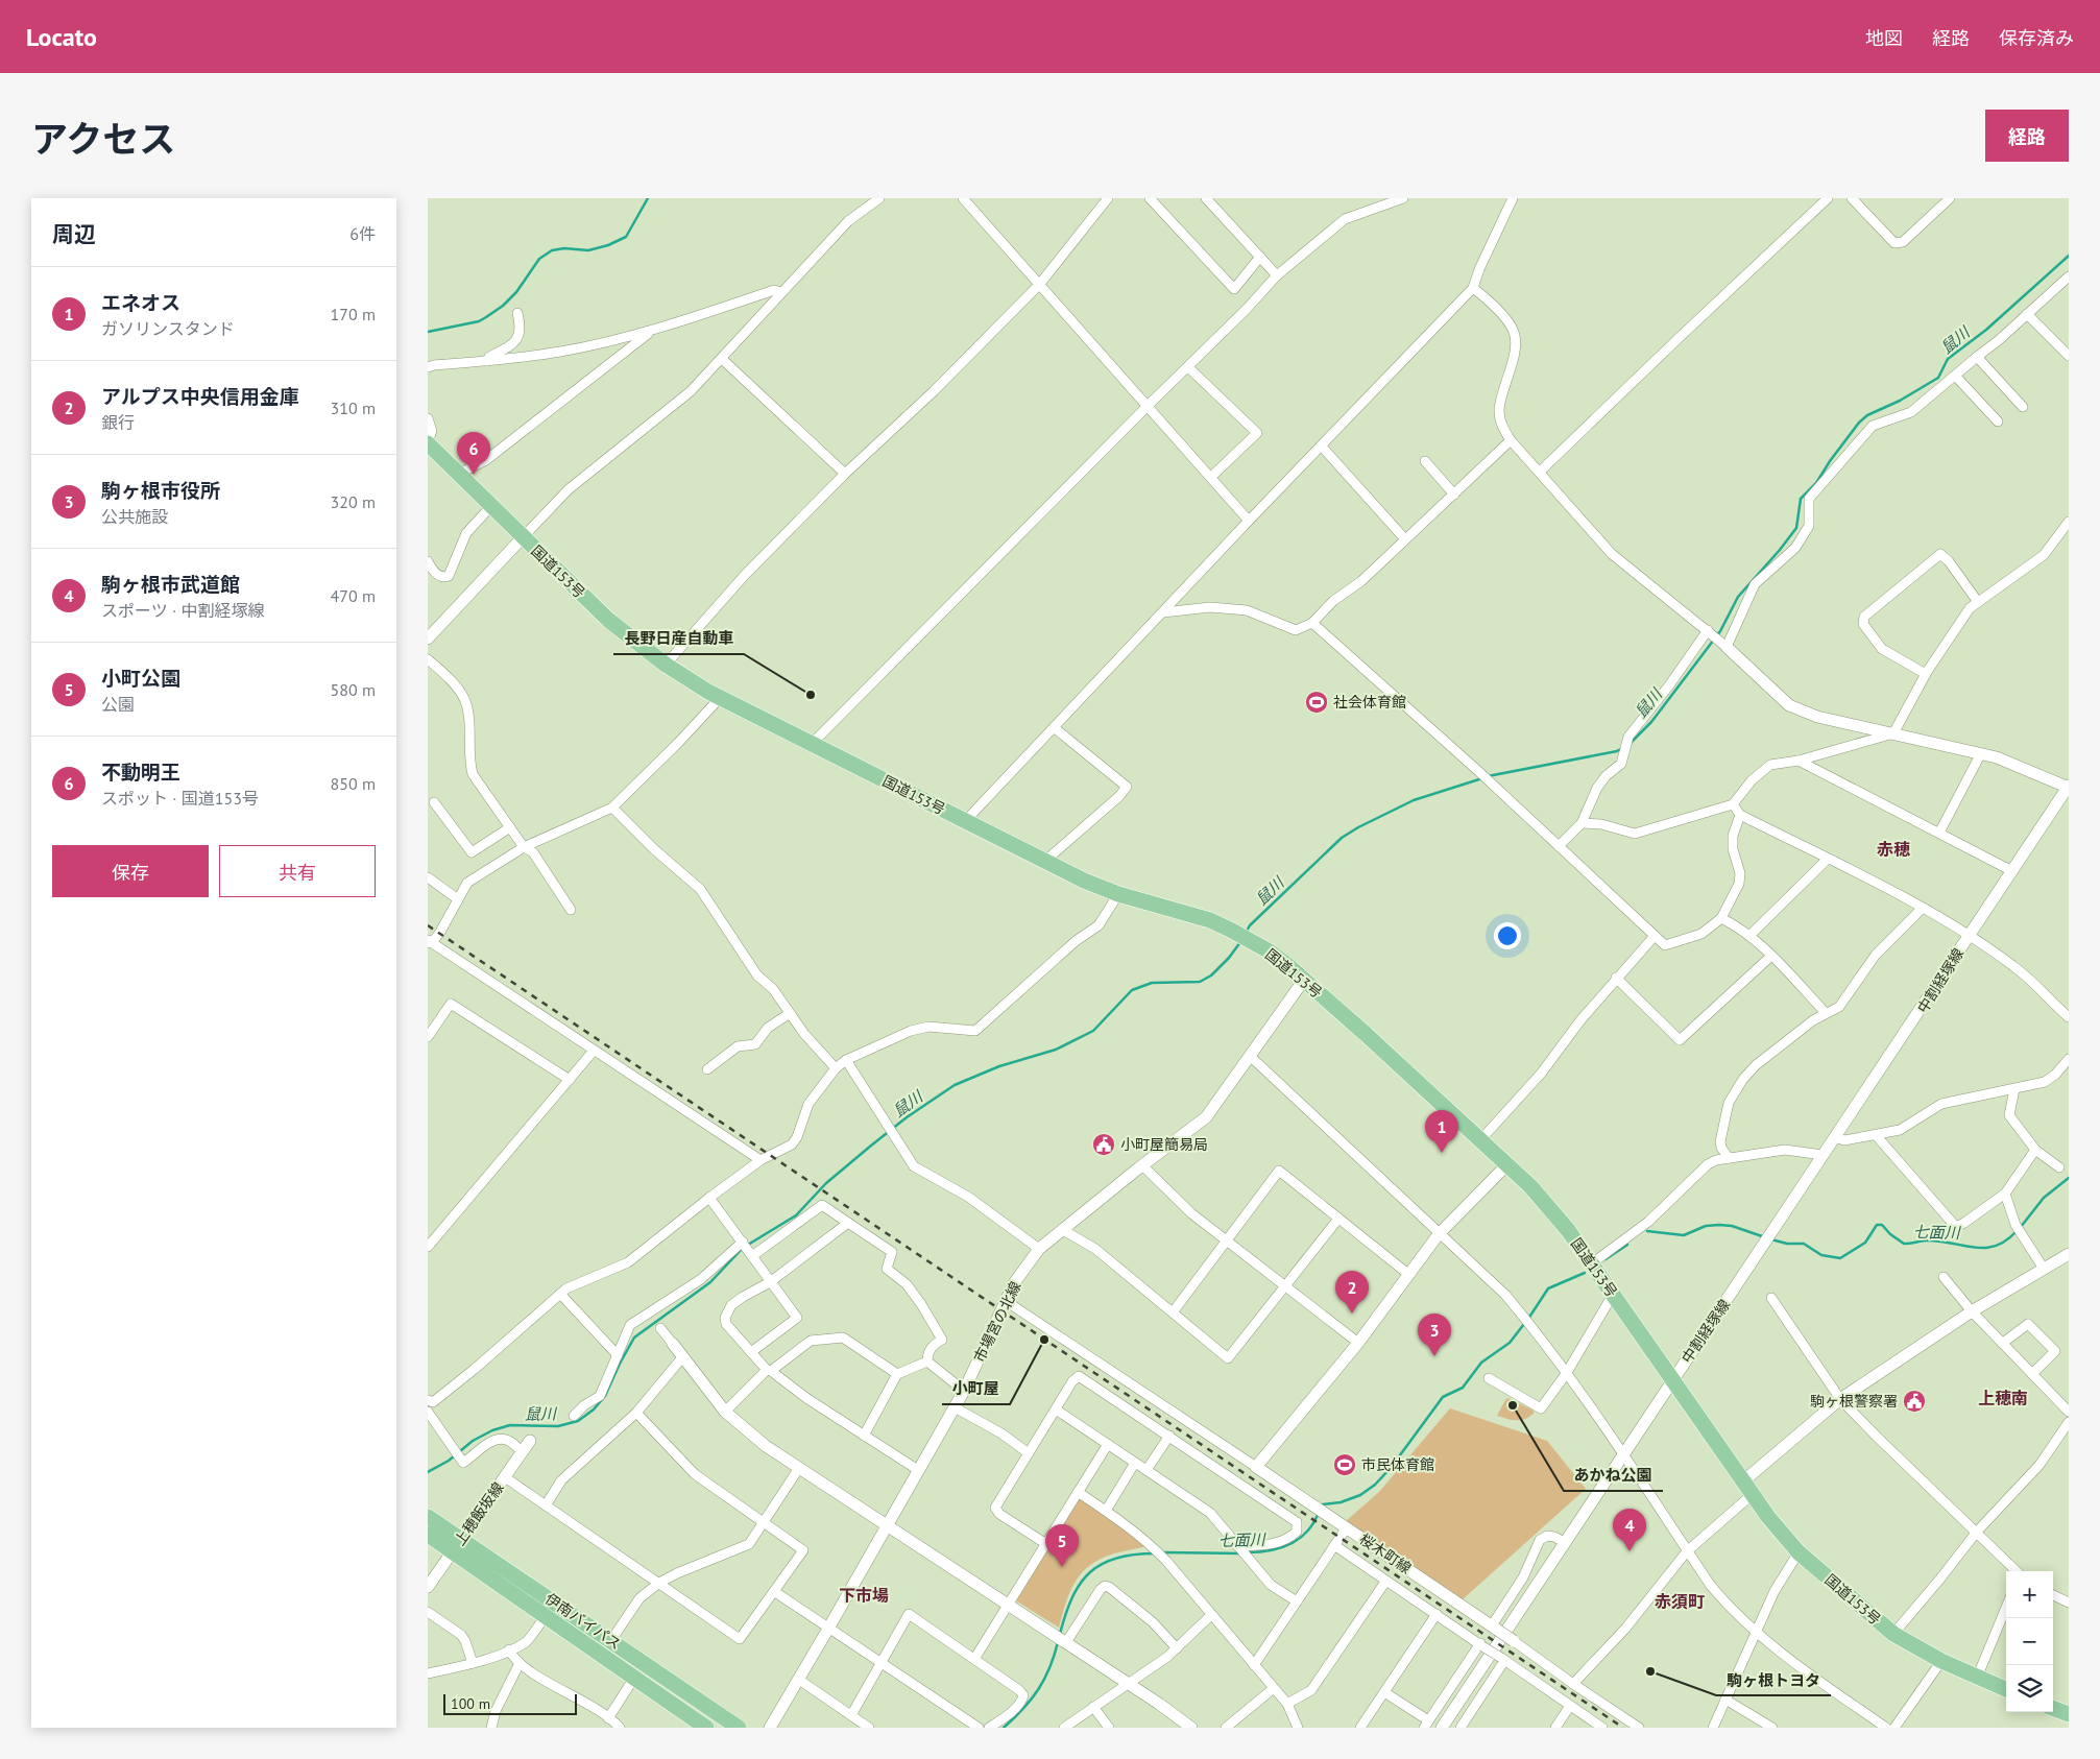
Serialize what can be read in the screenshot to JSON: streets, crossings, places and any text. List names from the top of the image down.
{
  "streets": {
    "highway": ["国道153号", "伊南バイパス"],
    "street": [
      "中割経塚線",
      "市場宮の北線",
      "上穂飯坂線",
      "桜木町線"
    ]
  },
  "crossings": [
    ["国道153号", "中割経塚線"],
    ["国道153号", "市場宮の北線"],
    ["上穂飯坂線", "伊南バイパス"]
  ],
  "districts": [
    "赤穂",
    "上穂南",
    "下市場",
    "赤須町"
  ],
  "water": ["鼠川", "七面川"],
  "places": {
    "other": [
      "長野日産自動車",
      "小町屋",
      "あかね公園",
      "駒ヶ根トヨタ"
    ],
    "sports": ["社会体育館", "市民体育館"],
    "public building": ["小町屋簡易局", "駒ヶ根警察署"]
  },
  "scale_bar": "100 m",
  "page": {
    "header": "Locato",
    "nav": ["地図", "経路", "保存済み"],
    "title": "アクセス",
    "buttons": [
      "経路",
      ["保存", "共有"]
    ],
    "heading": ["周辺", "6件"],
    "list": [
      {
        "mark": "1",
        "name": "エネオス",
        "note": "ガソリンスタンド",
        "value": "170 m"
      },
      {
        "mark": "2",
        "name": "アルプス中央信用金庫",
        "note": "銀行",
        "value": "310 m"
      },
      {
        "mark": "3",
        "name": "駒ヶ根市役所",
        "note": "公共施設",
        "value": "320 m"
      },
      {
        "mark": "4",
        "name": "駒ヶ根市武道館",
        "note": "スポーツ · 中割経塚線",
        "value": "470 m"
      },
      {
        "mark": "5",
        "name": "小町公園",
        "note": "公園",
        "value": "580 m"
      },
      {
        "mark": "6",
        "name": "不動明王",
        "note": "スポット · 国道153号",
        "value": "850 m"
      }
    ],
    "pins": [
      "6",
      "1",
      "2",
      "3",
      "4",
      "5"
    ],
    "map_buttons": ["+", "−"],
    "scale": "100 m"
  }
}
